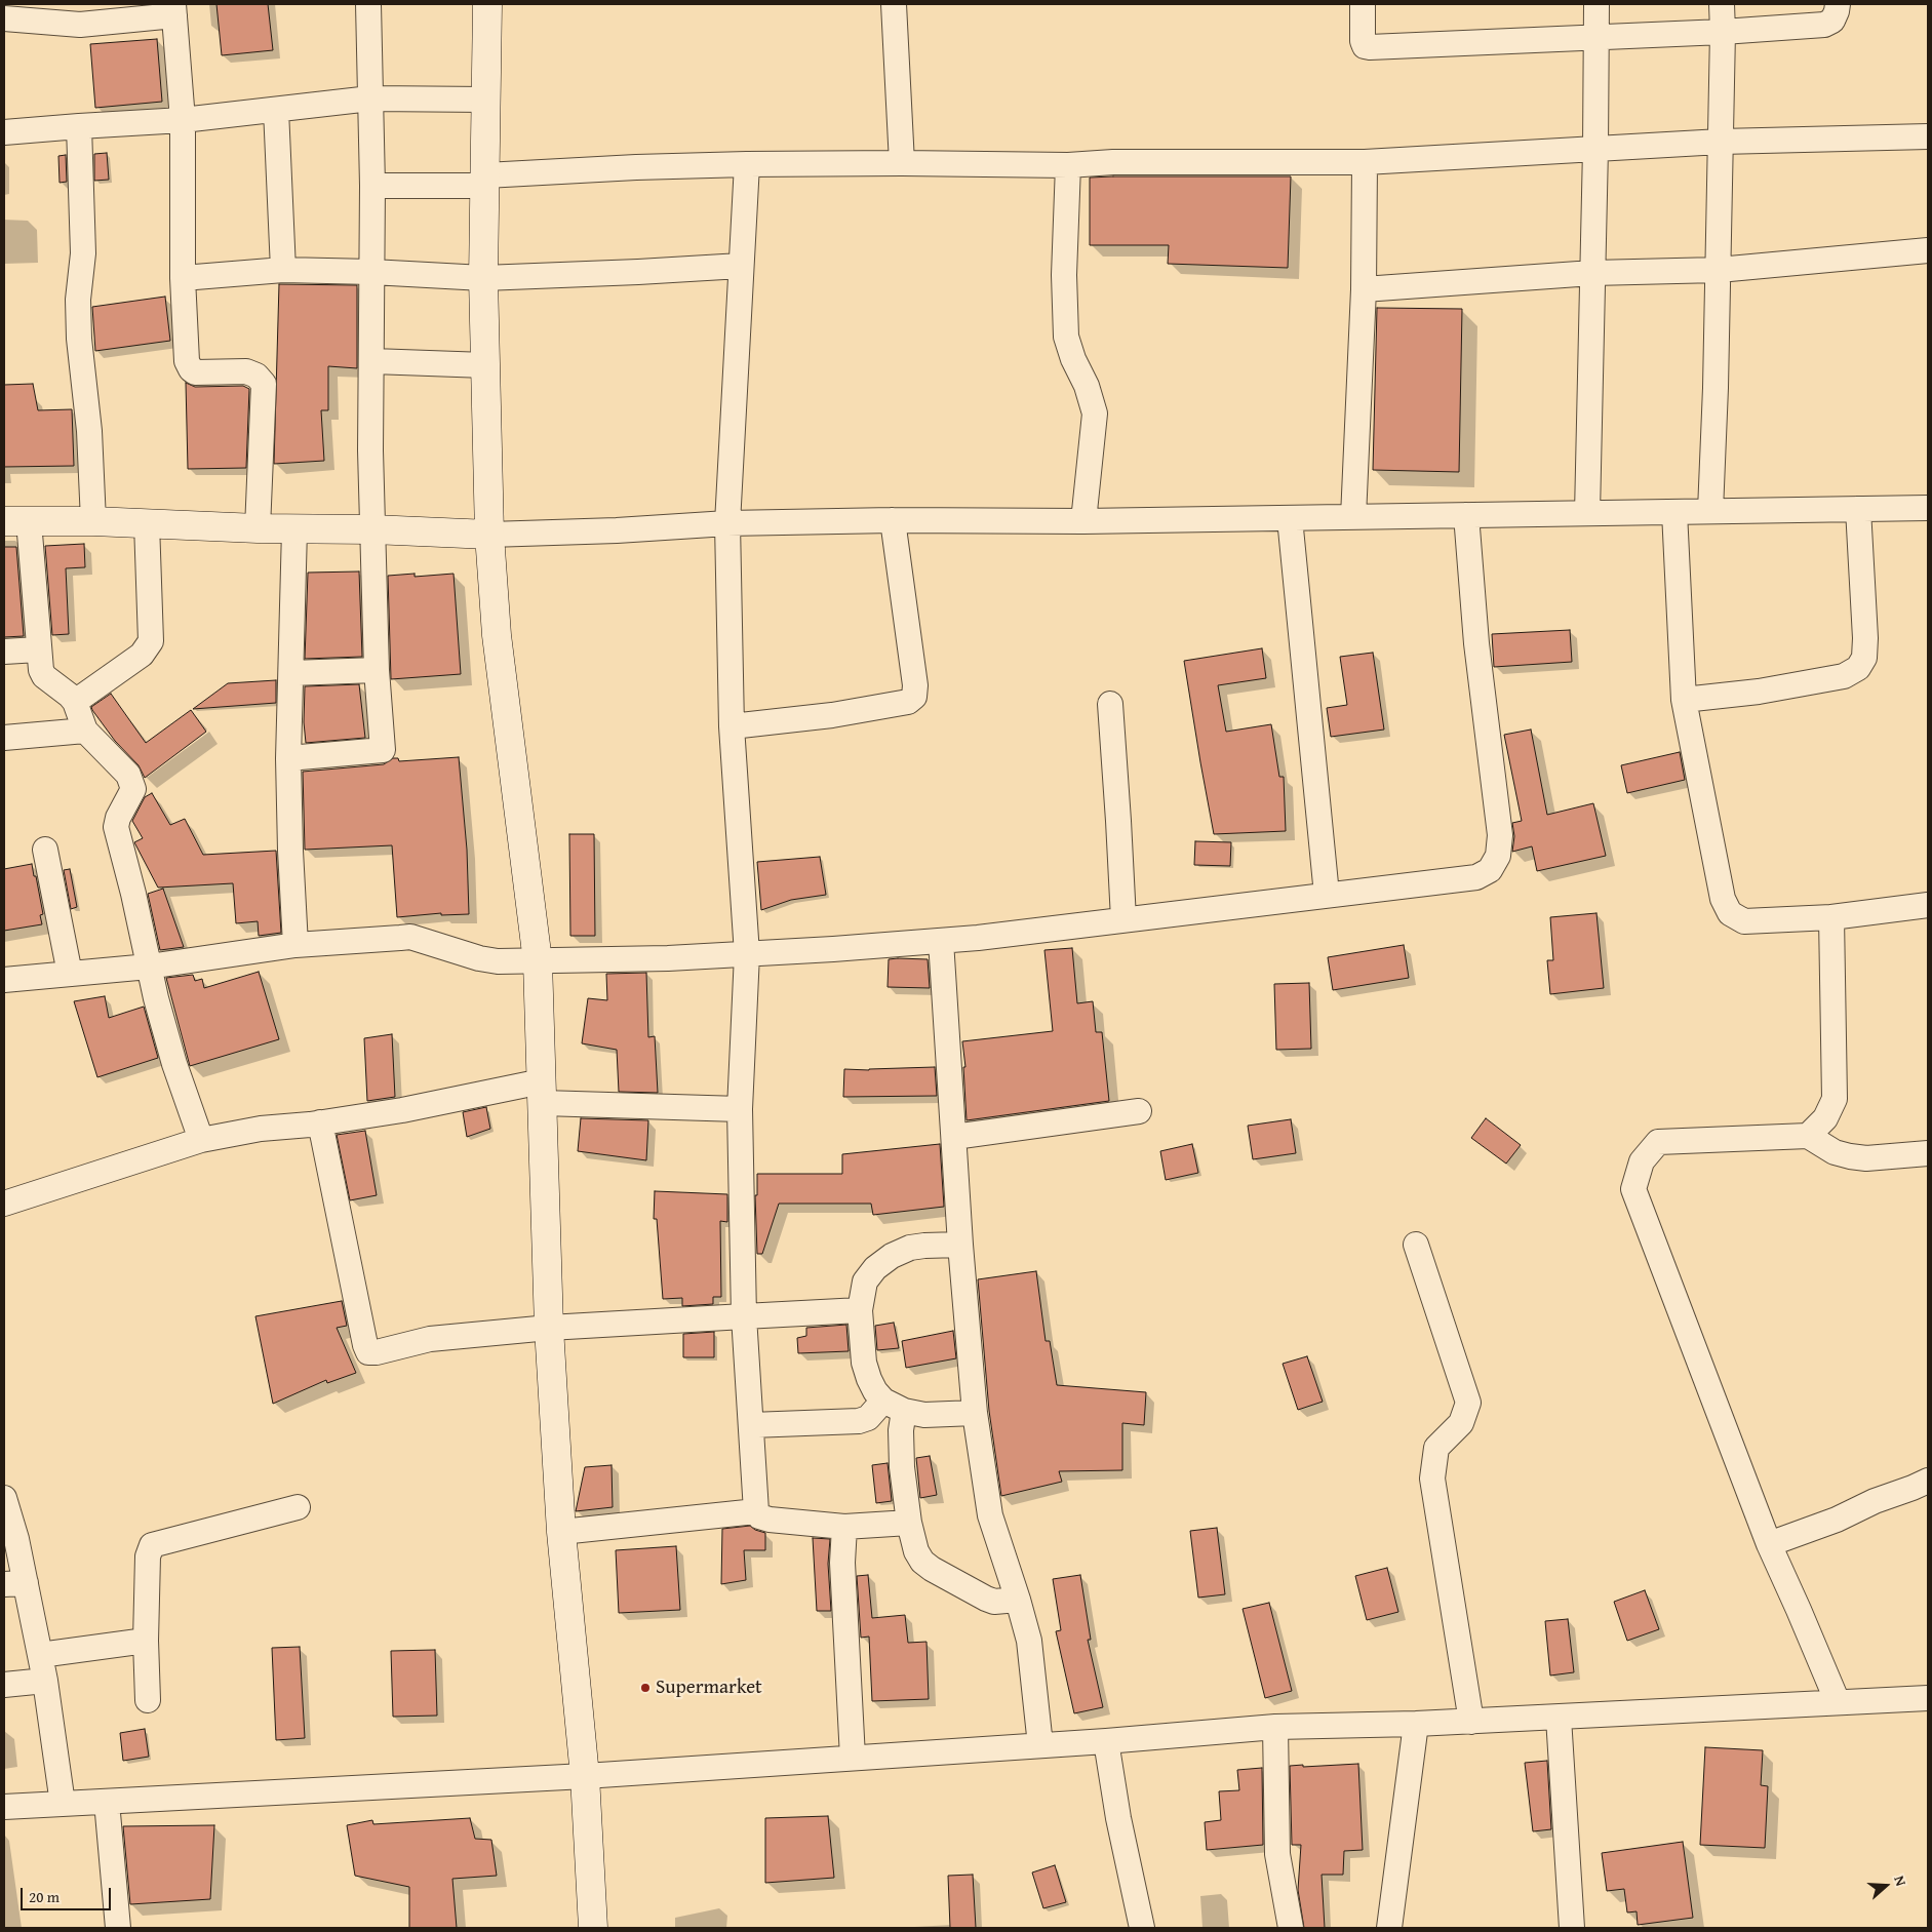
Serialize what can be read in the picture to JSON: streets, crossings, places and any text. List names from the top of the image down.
{
  "places": ["Supermarket"],
  "scale_bar": "20 m",
  "north": "right"
}
